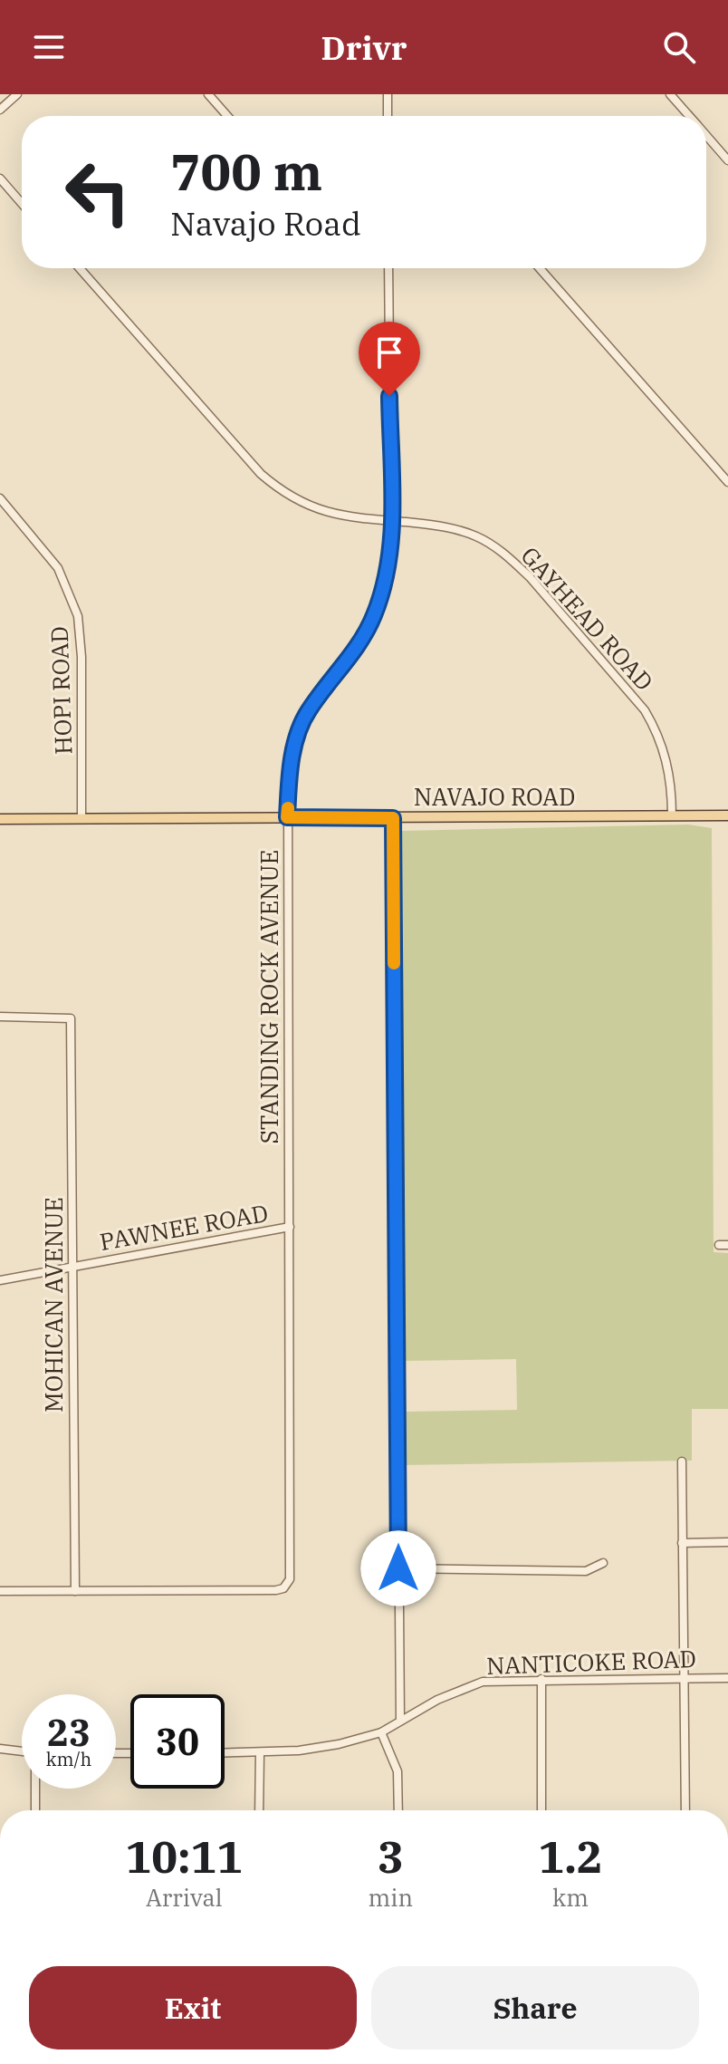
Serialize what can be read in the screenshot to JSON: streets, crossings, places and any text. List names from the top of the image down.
{
  "streets": {
    "main road": ["NAVAJO ROAD"],
    "street": [
      "GAYHEAD ROAD",
      "HOPI ROAD",
      "STANDING ROCK AVENUE",
      "PAWNEE ROAD",
      "MOHICAN AVENUE",
      "NANTICOKE ROAD"
    ]
  },
  "crossings": [
    ["GAYHEAD ROAD", "NAVAJO ROAD"],
    ["GAYHEAD ROAD", "STANDING ROCK AVENUE"],
    ["HOPI ROAD", "NAVAJO ROAD"],
    ["NAVAJO ROAD", "STANDING ROCK AVENUE"],
    ["STANDING ROCK AVENUE", "PAWNEE ROAD"],
    ["STANDING ROCK AVENUE", "MOHICAN AVENUE"],
    ["PAWNEE ROAD", "MOHICAN AVENUE"]
  ],
  "page": {
    "header": "Drivr",
    "turn": ["700 m", "Navajo Road"],
    "speed": "23 km/h",
    "limit": "30",
    "eta": [
      "10:11",
      "Arrival",
      "3",
      "min",
      "1.2",
      "km"
    ],
    "buttons": ["Exit", "Share"]
  }
}
